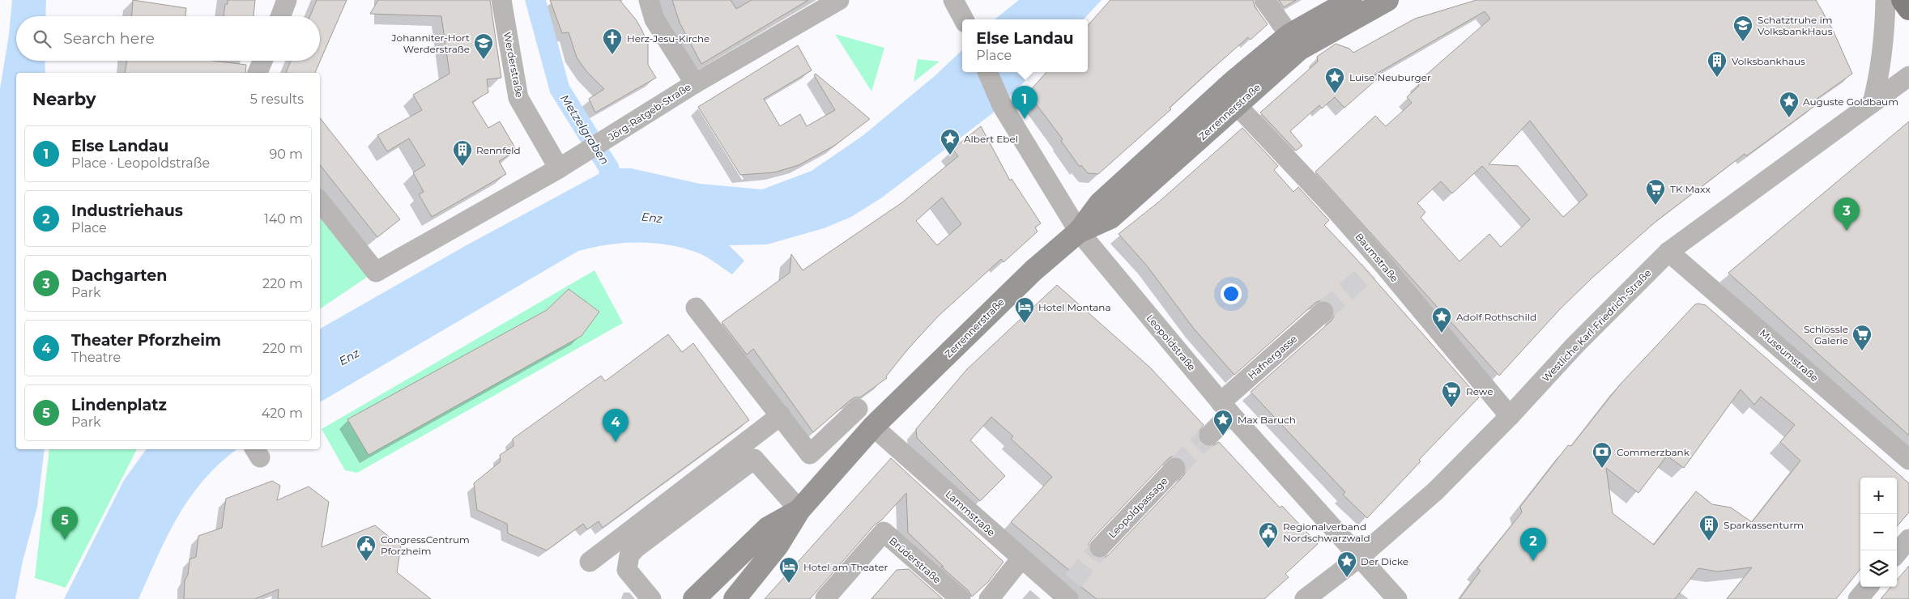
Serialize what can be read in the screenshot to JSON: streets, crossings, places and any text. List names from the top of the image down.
{
  "streets": {
    "main road": ["Zerrennerstraße"],
    "street": [
      "Werderstraße",
      "Jörg-Ratgeb-Straße",
      "Baumstraße",
      "Westliche Karl-Friedrich-Straße",
      "Leopoldstraße",
      "Museumstraße",
      "Hafnergasse",
      "Leopoldpassage",
      "Lammstraße",
      "Brüderstraße"
    ]
  },
  "crossings": [
    ["Werderstraße", "Jörg-Ratgeb-Straße"],
    ["Zerrennerstraße", "Baumstraße"],
    ["Zerrennerstraße", "Leopoldstraße"],
    ["Zerrennerstraße", "Lammstraße"],
    ["Baumstraße", "Westliche Karl-Friedrich-Straße"],
    ["Westliche Karl-Friedrich-Straße", "Leopoldstraße"],
    ["Westliche Karl-Friedrich-Straße", "Museumstraße"],
    ["Leopoldstraße", "Hafnergasse"]
  ],
  "water": ["Metzelgraben", "Enz"],
  "places": {
    "school or university": ["Schatztruhe im VolksbankHaus", "Johanniter-Hort Werderstraße"],
    "church": ["Herz-Jesu-Kirche"],
    "building": ["Volksbankhaus", "Rennfeld", "Sparkassenturm"],
    "place": [
      "Luise Neuburger",
      "Auguste Goldbaum",
      "Albert Ebel",
      "Adolf Rothschild",
      "Max Baruch",
      "Der Dicke"
    ],
    "supermarket": ["TK Maxx", "Schlössle Galerie", "Rewe"],
    "hotel": ["Hotel Montana", "Hotel am Theater"],
    "bank": ["Commerzbank"],
    "public building": ["Regionalverband Nordschwarzwald", "CongressCentrum Pforzheim"]
  },
  "page": {
    "search": "Search here",
    "popup": ["Else Landau", "Place"],
    "heading": ["Nearby", "5 results"],
    "pins": [
      "1",
      "3",
      "4",
      "5",
      "2"
    ],
    "list": [
      {
        "mark": "1",
        "name": "Else Landau",
        "note": "Place · Leopoldstraße",
        "value": "90 m"
      },
      {
        "mark": "2",
        "name": "Industriehaus",
        "note": "Place",
        "value": "140 m"
      },
      {
        "mark": "3",
        "name": "Dachgarten",
        "note": "Park",
        "value": "220 m"
      },
      {
        "mark": "4",
        "name": "Theater Pforzheim",
        "note": "Theatre",
        "value": "220 m"
      },
      {
        "mark": "5",
        "name": "Lindenplatz",
        "note": "Park",
        "value": "420 m"
      }
    ],
    "map_buttons": ["+", "−"]
  }
}
